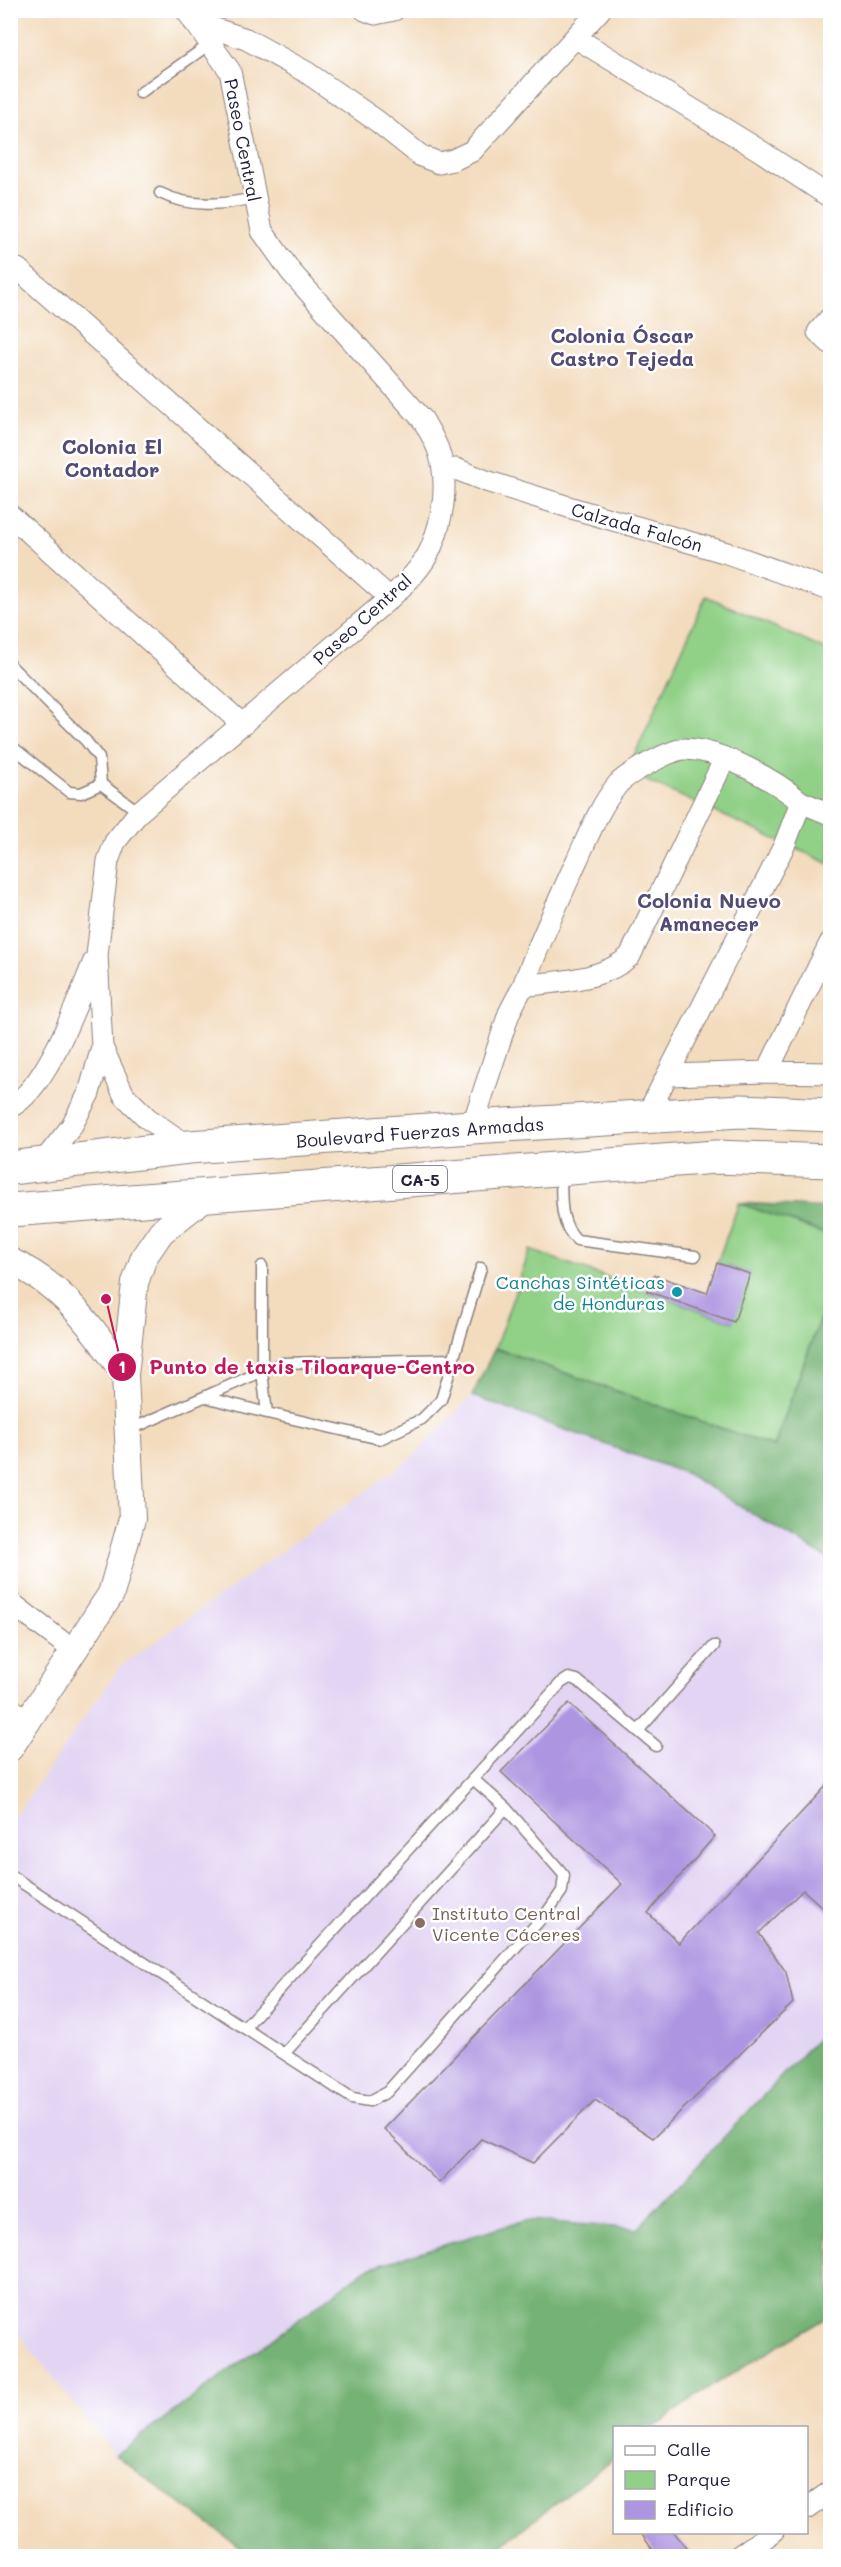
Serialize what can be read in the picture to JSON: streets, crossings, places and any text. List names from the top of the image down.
{
  "streets": {
    "highway": ["Boulevard Fuerzas Armadas", "CA-5"],
    "street": ["Paseo Central", "Calzada Falcón"]
  },
  "crossings": [
    ["Paseo Central", "Calzada Falcón"],
    ["Paseo Central", "Boulevard Fuerzas Armadas"]
  ],
  "districts": ["Colonia Óscar Castro Tejeda", "Colonia El Contador", "Colonia Nuevo Amanecer"],
  "places": ["Canchas Sintéticas de Honduras", "Punto de taxis Tiloarque-Centro", "Instituto Central Vicente Cáceres"],
  "legend": ["Calle", "Parque", "Edificio"]
}
